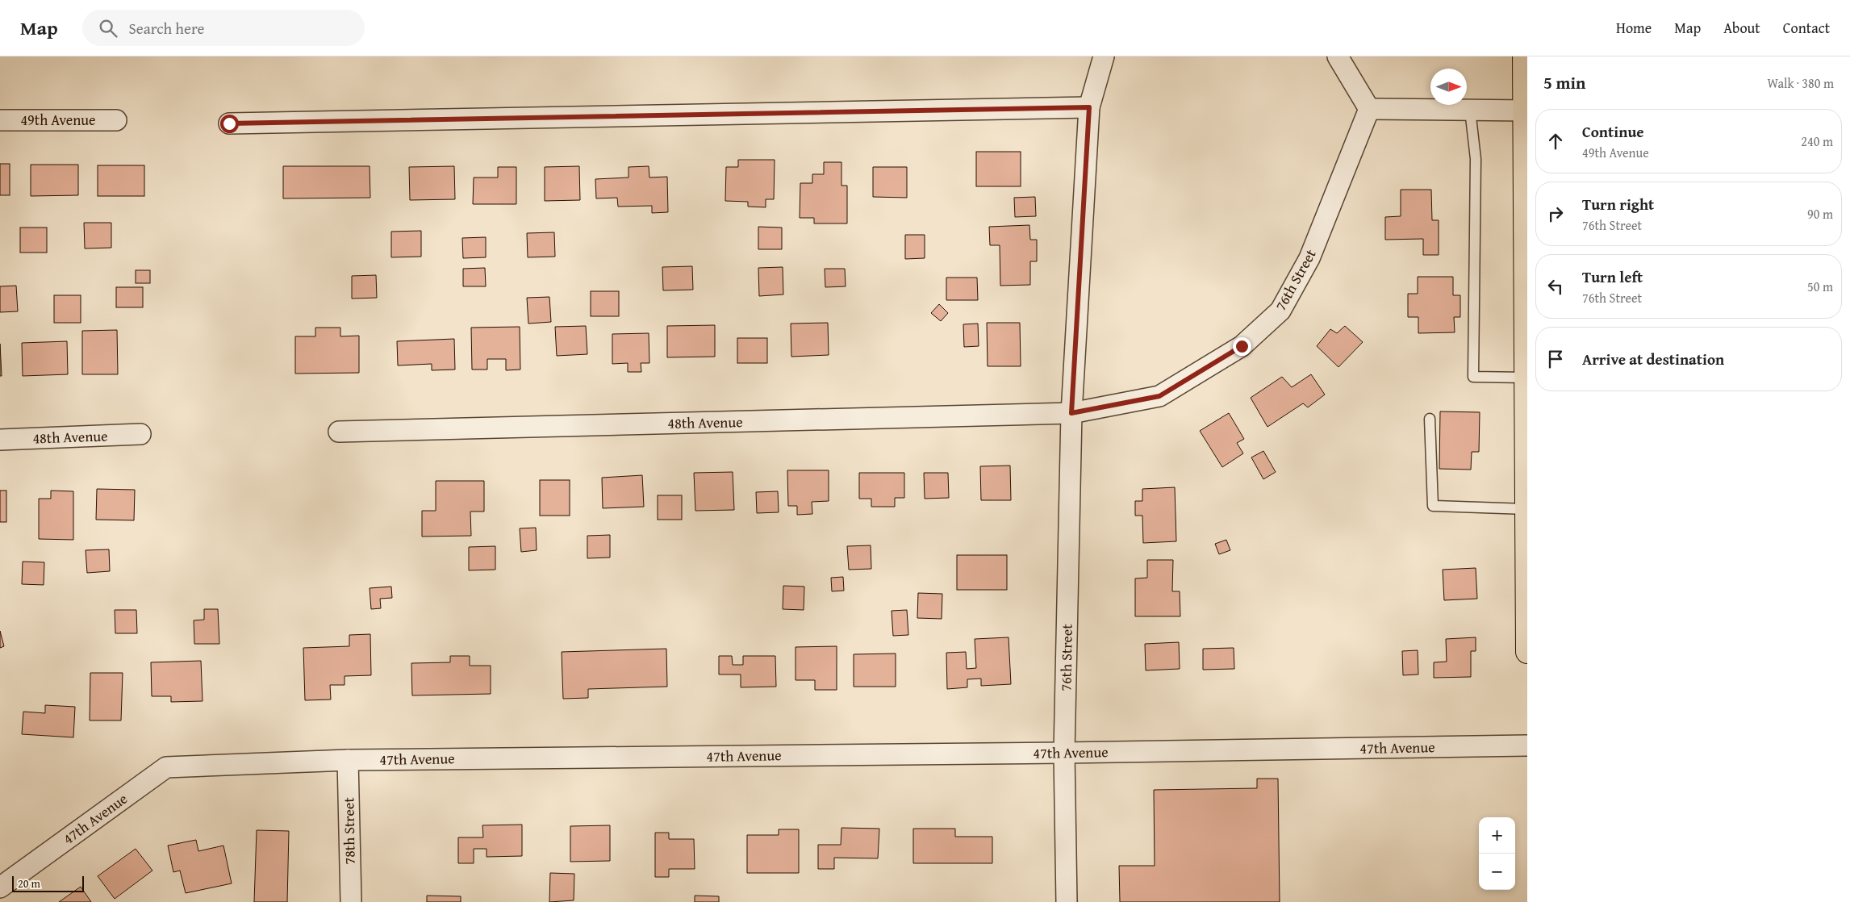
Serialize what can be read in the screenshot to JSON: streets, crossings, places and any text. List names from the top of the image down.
{
  "streets": {
    "street": [
      "49th Avenue",
      "76th Street",
      "48th Avenue",
      "47th Avenue",
      "78th Street"
    ]
  },
  "crossings": [
    ["76th Street", "48th Avenue"],
    ["76th Street", "47th Avenue"],
    ["47th Avenue", "78th Street"]
  ],
  "scale_bar": "20 m",
  "north": "right",
  "page": {
    "header": "Map",
    "search": "Search here",
    "nav": [
      "Home",
      "Map",
      "About",
      "Contact"
    ],
    "heading": ["5 min", "Walk · 380 m"],
    "list": [
      ["Continue", "49th Avenue", "240 m"],
      ["Turn right", "76th Street", "90 m"],
      ["Turn left", "76th Street", "50 m"],
      "Arrive at destination"
    ],
    "map_buttons": ["+", "−"],
    "scale": "20 m"
  }
}
